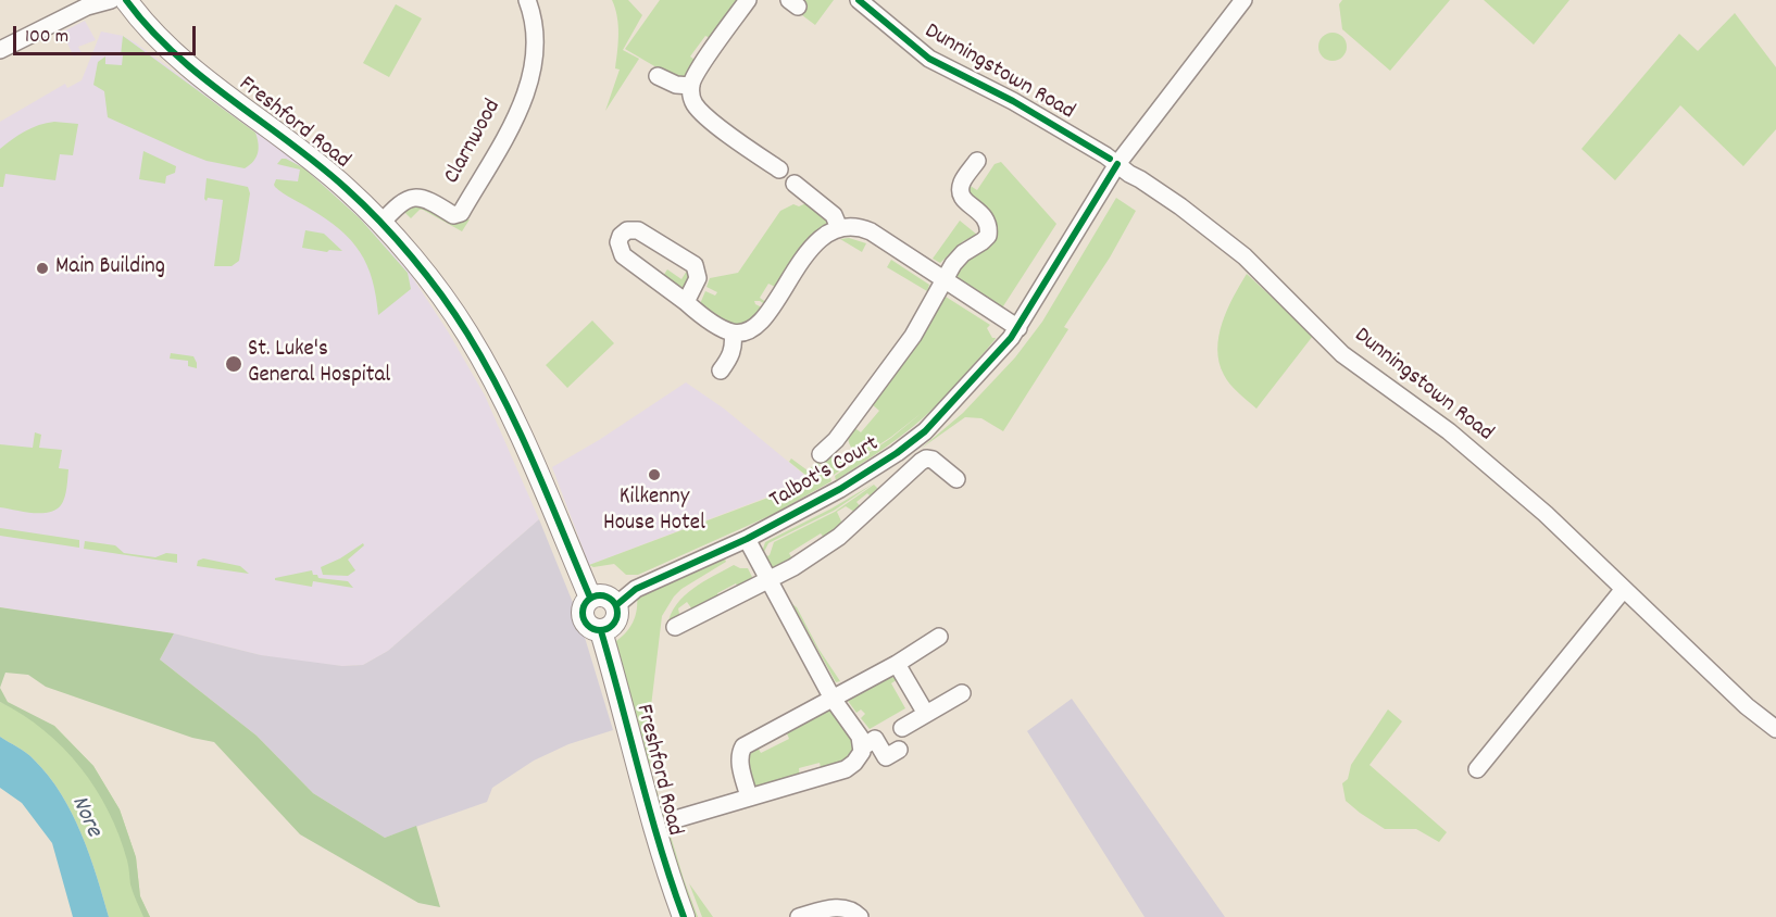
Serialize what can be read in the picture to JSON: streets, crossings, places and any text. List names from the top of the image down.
{
  "streets": {
    "main road": ["Freshford Road"],
    "street": ["Dunningstown Road", "Clarnwood", "Talbot's Court"]
  },
  "crossings": [
    ["Dunningstown Road", "Talbot's Court"],
    ["Freshford Road", "Clarnwood"],
    ["Freshford Road", "Talbot's Court"]
  ],
  "water": ["Nore"],
  "places": ["Main Building", "St. Luke's General Hospital", "Kilkenny House Hotel"],
  "scale_bar": "100 m"
}
